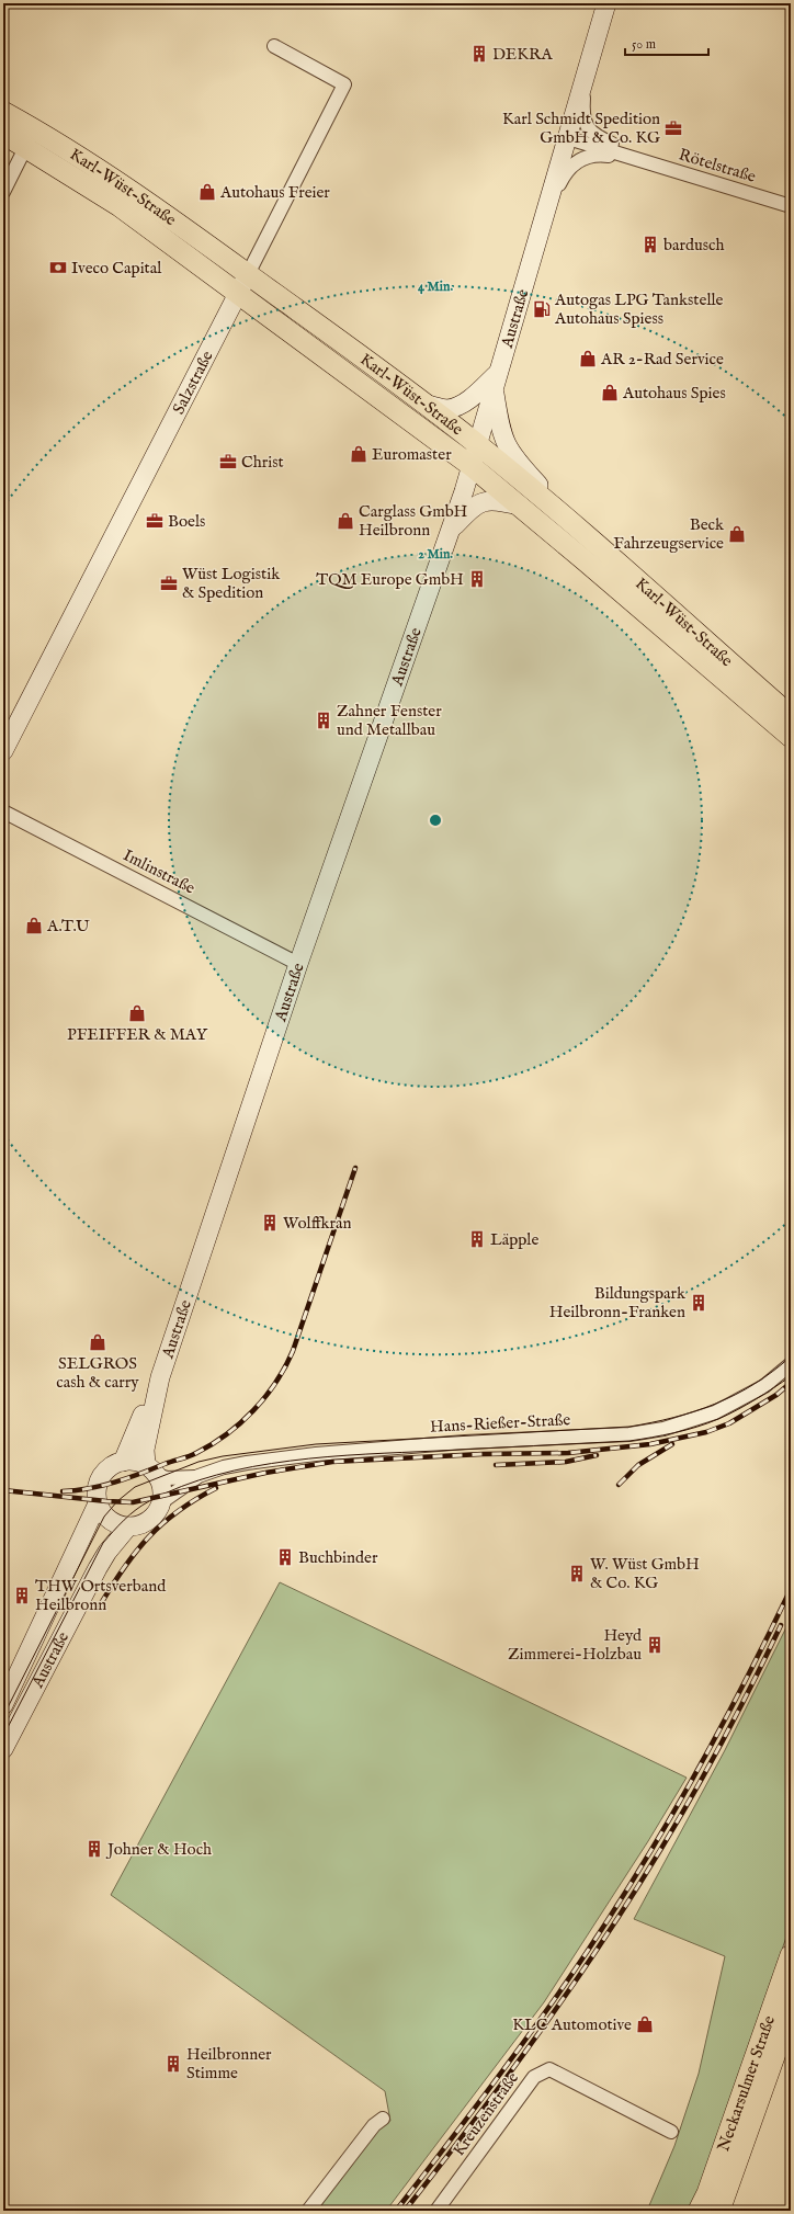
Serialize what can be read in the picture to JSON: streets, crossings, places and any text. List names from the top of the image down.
{
  "streets": {
    "main road": [
      "Karl-Wüst-Straße",
      "Austraße",
      "Salzstraße",
      "Neckarsulmer Straße"
    ],
    "street": [
      "Rötelstraße",
      "Imlinstraße",
      "Hans-Rießer-Straße",
      "Kreuzenstraße"
    ]
  },
  "crossings": [
    ["Rötelstraße", "Austraße"],
    ["Karl-Wüst-Straße", "Austraße"],
    ["Karl-Wüst-Straße", "Salzstraße"],
    ["Austraße", "Imlinstraße"],
    ["Austraße", "Hans-Rießer-Straße"]
  ],
  "places": {
    "building": [
      "DEKRA",
      "bardusch",
      "TQM Europe GmbH",
      "Zahner Fenster und Metallbau",
      "Wolffkran",
      "Läpple",
      "Bildungspark Heilbronn-Franken",
      "Buchbinder",
      "W. Wüst GmbH & Co. KG",
      "THW Ortsverband Heilbronn",
      "Heyd Zimmerei-Holzbau",
      "Johner & Hoch",
      "Heilbronner Stimme"
    ],
    "office": [
      "Karl Schmidt Spedition GmbH & Co. KG",
      "Christ",
      "Boels",
      "Wüst Logistik & Spedition"
    ],
    "shop": [
      "Autohaus Freier",
      "AR 2-Rad Service",
      "Autohaus Spies",
      "Euromaster",
      "Carglass GmbH Heilbronn",
      "Beck Fahrzeugservice",
      "A.T.U",
      "PFEIFFER & MAY",
      "SELGROS cash & carry",
      "KLC Automotive"
    ],
    "bank": ["Iveco Capital"],
    "fuel station": ["Autogas LPG Tankstelle Autohaus Spiess"]
  },
  "scale_bar": "50 m",
  "rings": ["4 Min.", "2 Min."]
}
